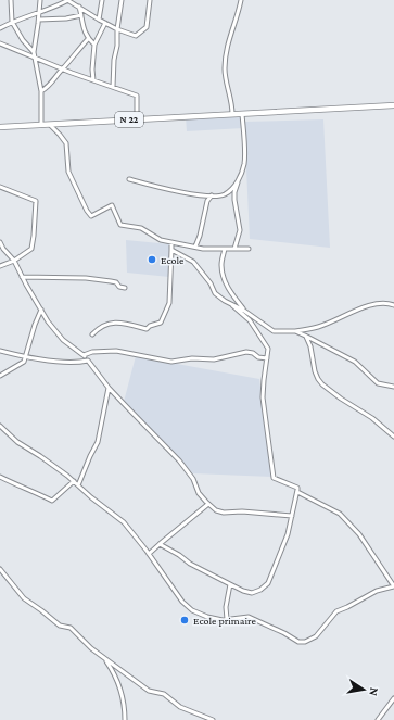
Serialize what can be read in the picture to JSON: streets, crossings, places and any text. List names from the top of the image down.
{
  "streets": {
    "main road": ["N 22"]
  },
  "places": ["Ecole", "Ecole primaire"],
  "north": "right"
}
